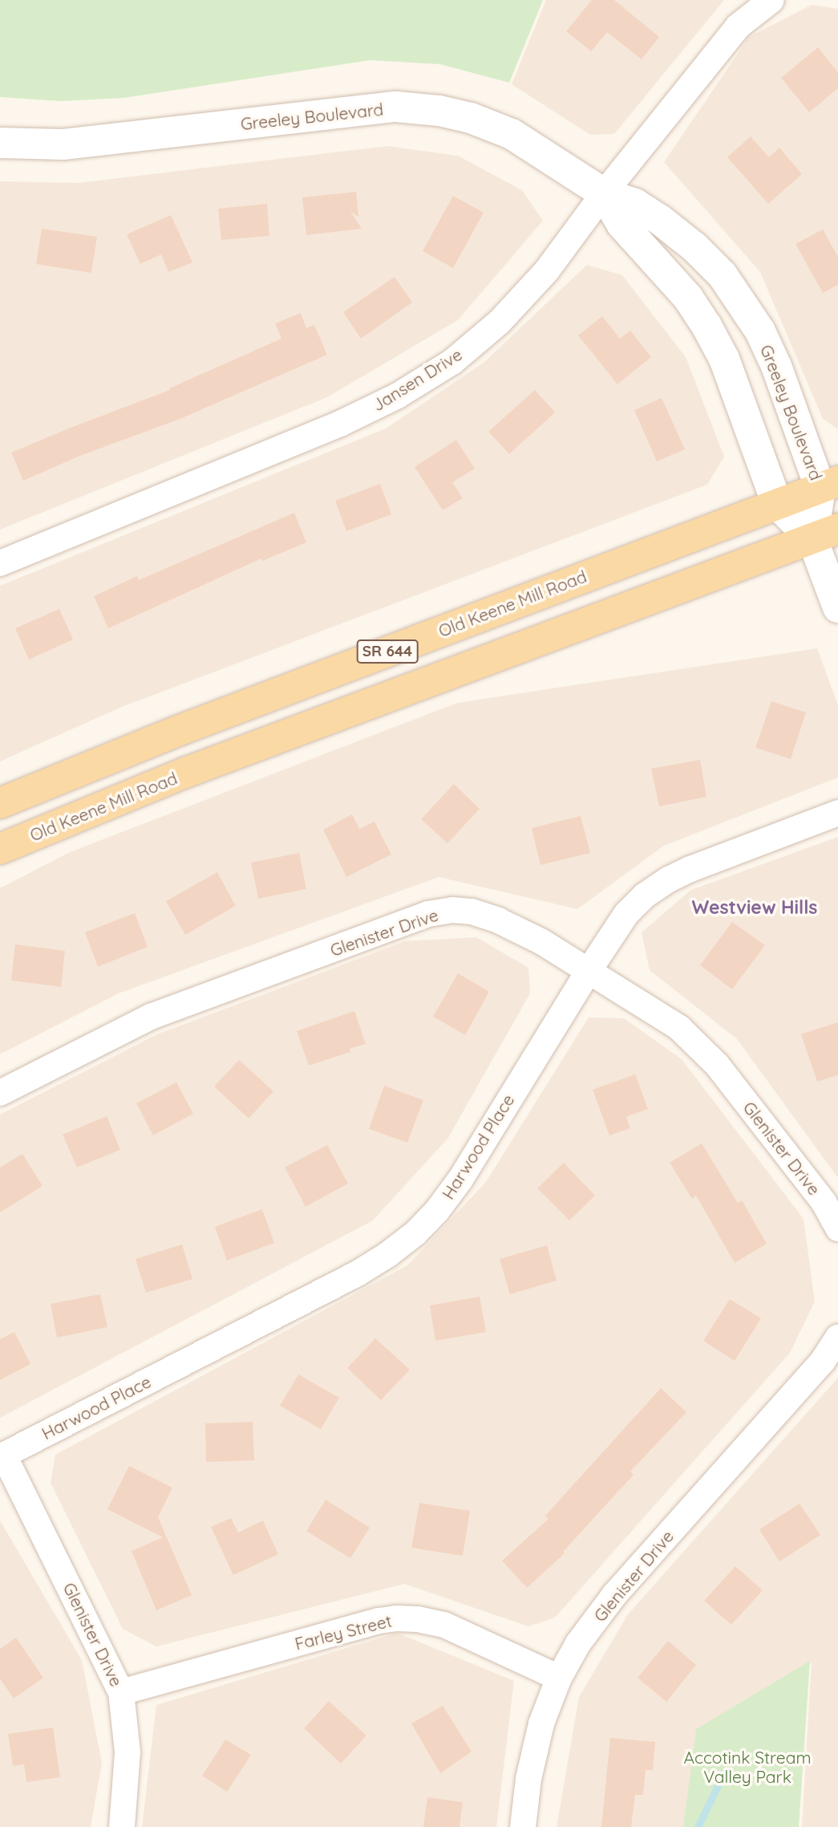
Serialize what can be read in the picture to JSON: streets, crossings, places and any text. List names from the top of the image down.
{
  "streets": {
    "main road": ["Old Keene Mill Road", "SR 644"],
    "street": [
      "Greeley Boulevard",
      "Jansen Drive",
      "Glenister Drive",
      "Harwood Place",
      "Farley Street"
    ]
  },
  "crossings": [
    ["Greeley Boulevard", "Jansen Drive"],
    ["Greeley Boulevard", "Old Keene Mill Road"],
    ["Glenister Drive", "Harwood Place"],
    ["Glenister Drive", "Farley Street"]
  ],
  "districts": ["Westview Hills"],
  "parks": ["Accotink Stream Valley Park"]
}
